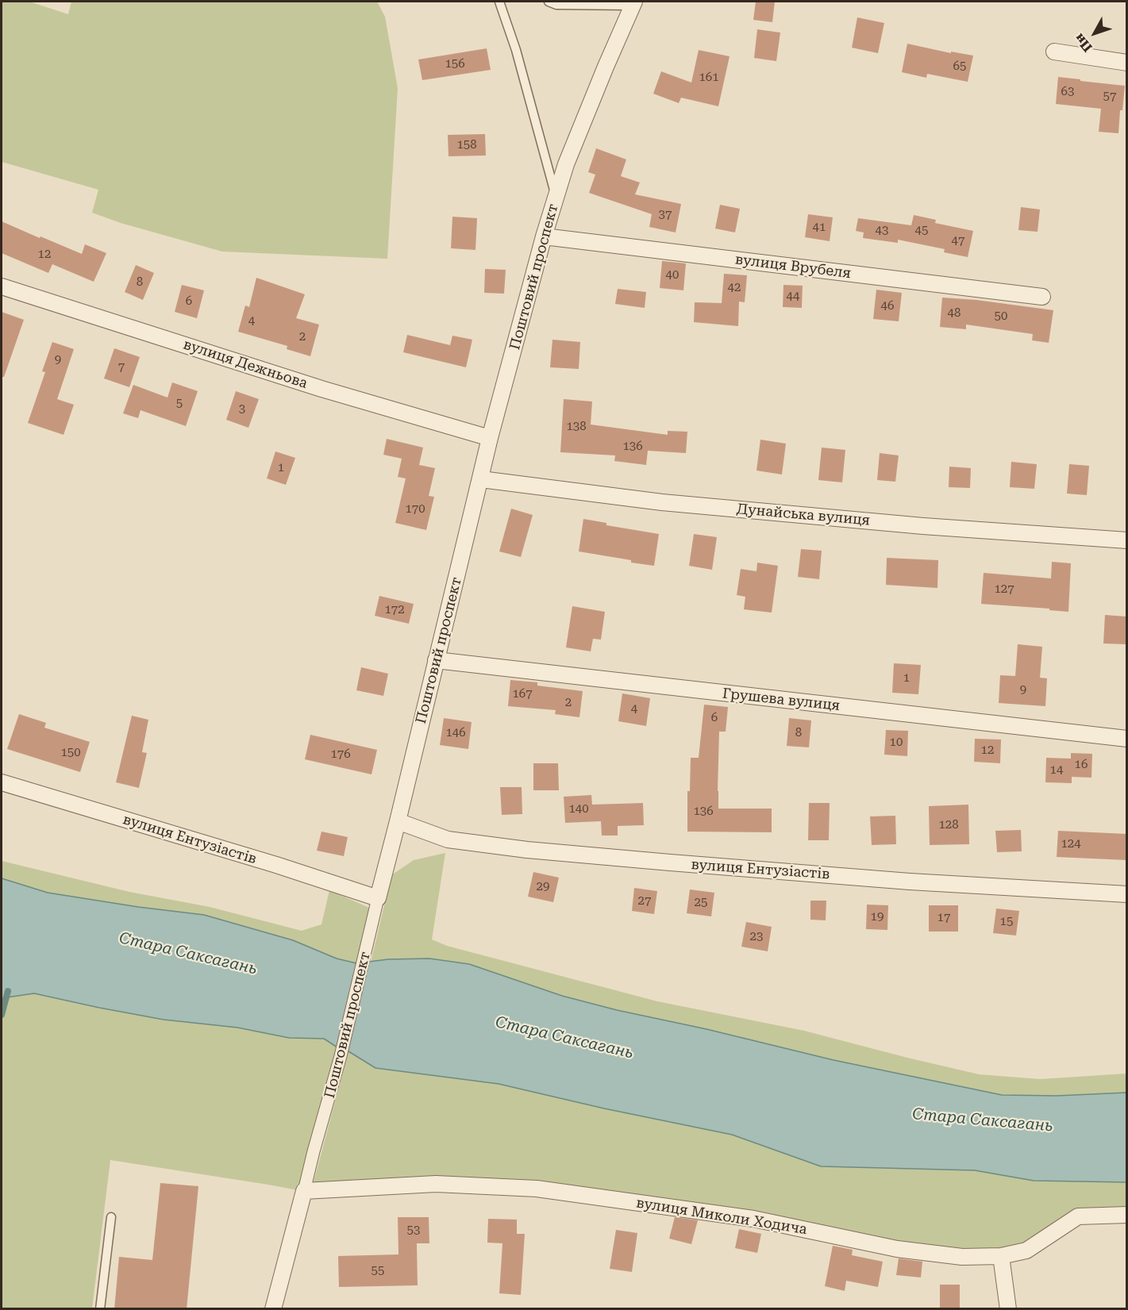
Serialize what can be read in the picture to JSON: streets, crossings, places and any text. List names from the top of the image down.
{
  "streets": {
    "street": [
      "вулиця Врубеля",
      "Поштовий проспект",
      "вулиця Дежньова",
      "Дунайська вулиця",
      "Грушева вулиця",
      "вулиця Ентузіастів",
      "вулиця Миколи Ходича"
    ]
  },
  "crossings": [
    ["вулиця Врубеля", "Поштовий проспект"],
    ["Поштовий проспект", "вулиця Дежньова"],
    ["Поштовий проспект", "Дунайська вулиця"],
    ["Поштовий проспект", "Грушева вулиця"],
    ["Поштовий проспект", "вулиця Ентузіастів"],
    ["Поштовий проспект", "вулиця Миколи Ходича"]
  ],
  "water": ["Стара Саксагань"],
  "house_numbers": [
    "156",
    "65",
    "161",
    "63",
    "57",
    "158",
    "37",
    "41",
    "43",
    "45",
    "47",
    "12",
    "40",
    "8",
    "42",
    "44",
    "6",
    "46",
    "48",
    "50",
    "4",
    "2",
    "9",
    "7",
    "5",
    "3",
    "138",
    "136",
    "1",
    "170",
    "127",
    "172",
    "1",
    "9",
    "167",
    "2",
    "4",
    "6",
    "146",
    "8",
    "10",
    "12",
    "150",
    "176",
    "16",
    "14",
    "140",
    "136",
    "128",
    "124",
    "29",
    "27",
    "25",
    "19",
    "17",
    "15",
    "23",
    "53",
    "55"
  ],
  "north": "bottom left"
}
